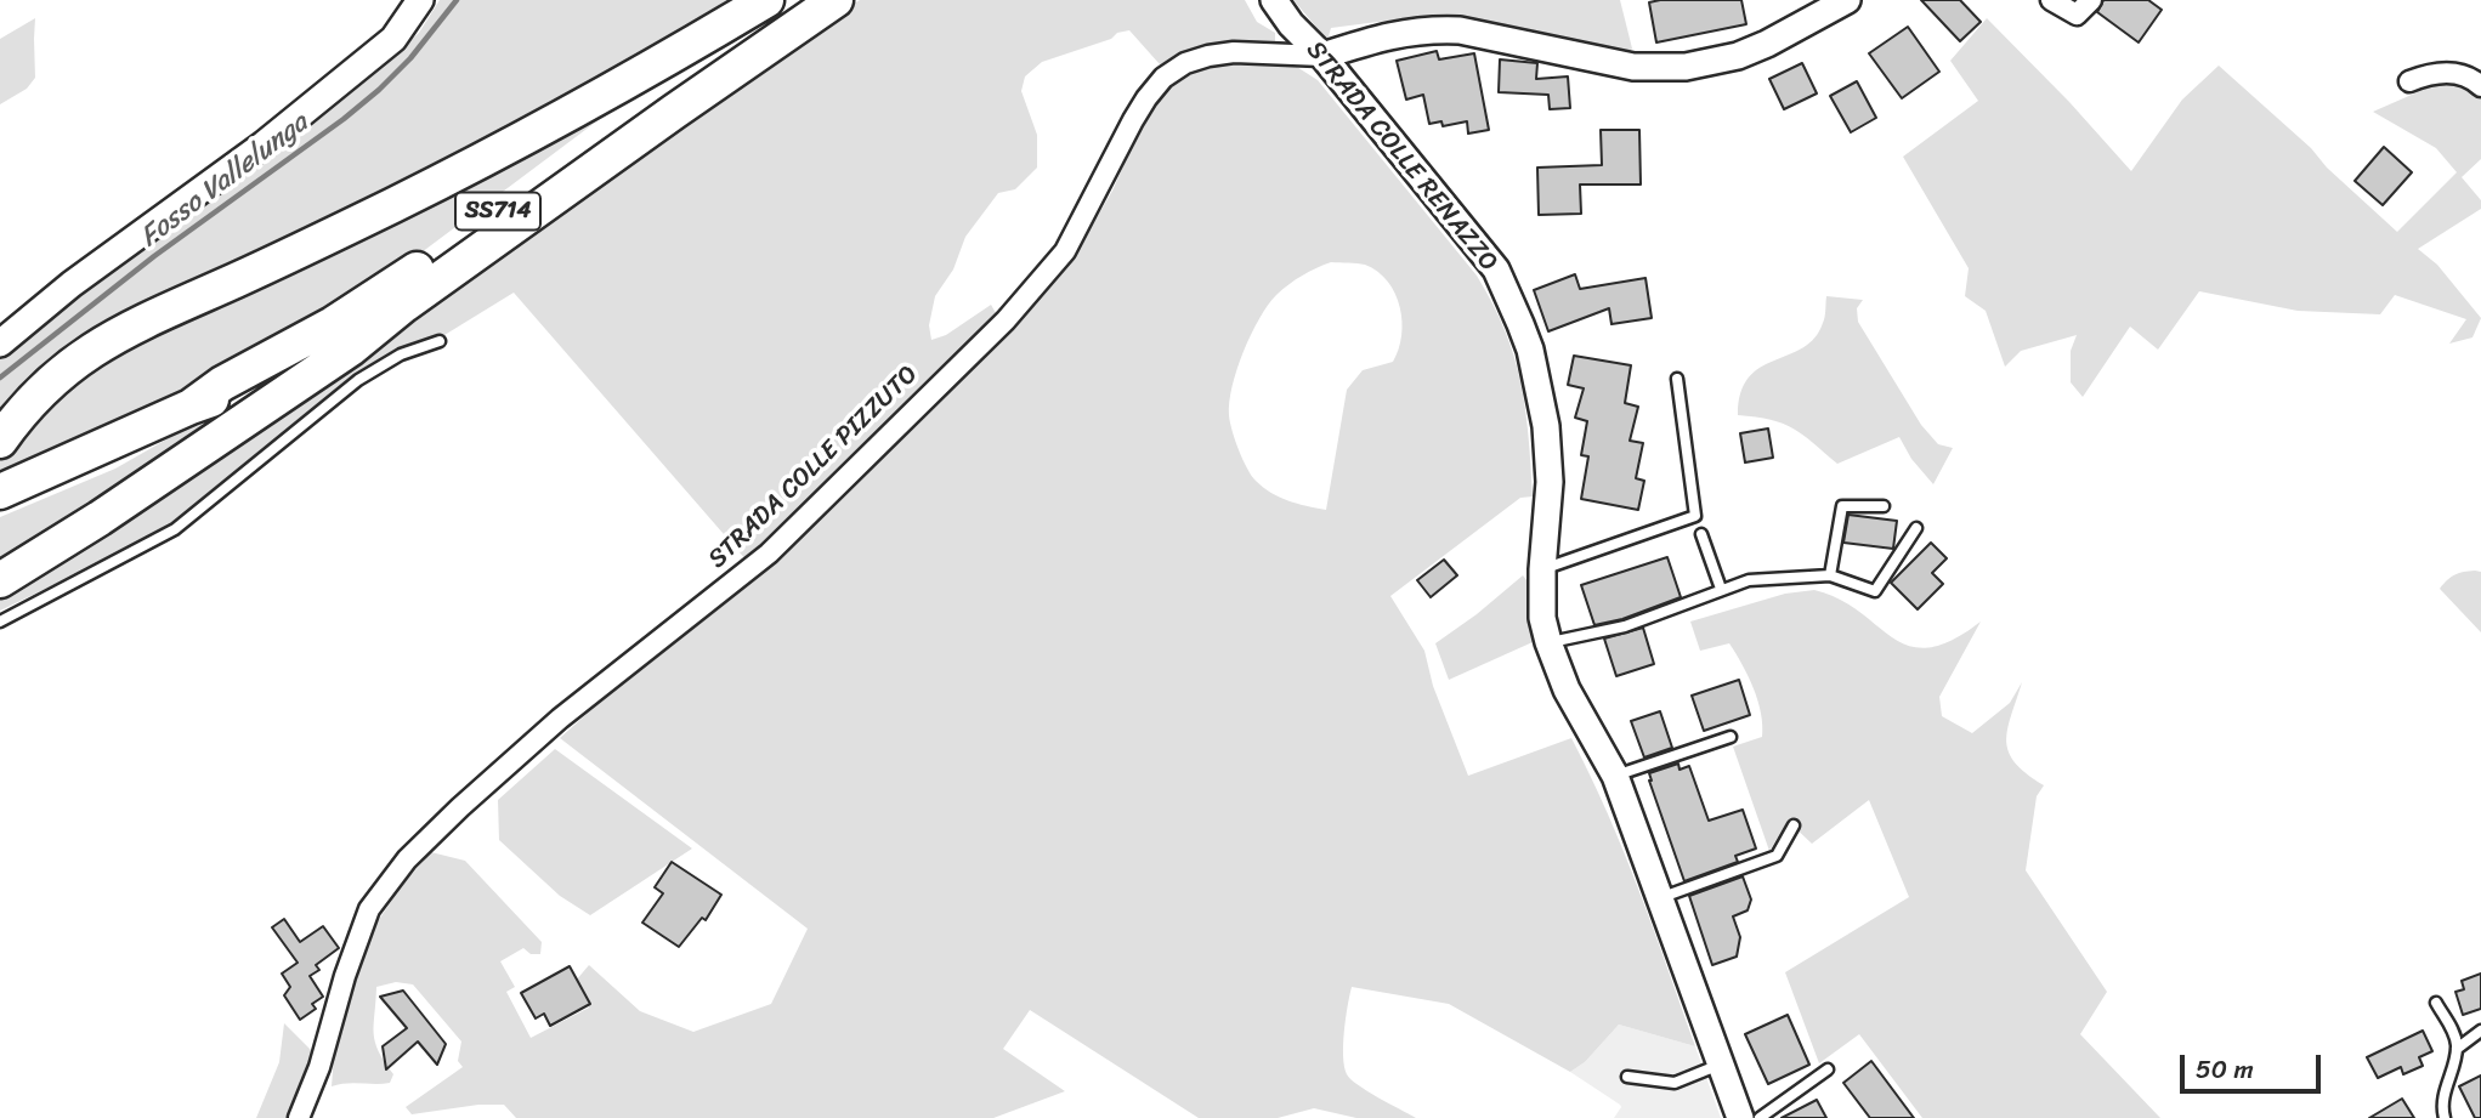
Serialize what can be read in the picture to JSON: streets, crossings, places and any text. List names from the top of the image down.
{
  "streets": {
    "highway": ["SS714"],
    "street": ["STRADA COLLE RENAZZO", "STRADA COLLE PIZZUTO"]
  },
  "crossings": [
    ["STRADA COLLE RENAZZO", "STRADA COLLE PIZZUTO"]
  ],
  "water": ["Fosso Vallelunga"],
  "scale_bar": "50 m"
}
